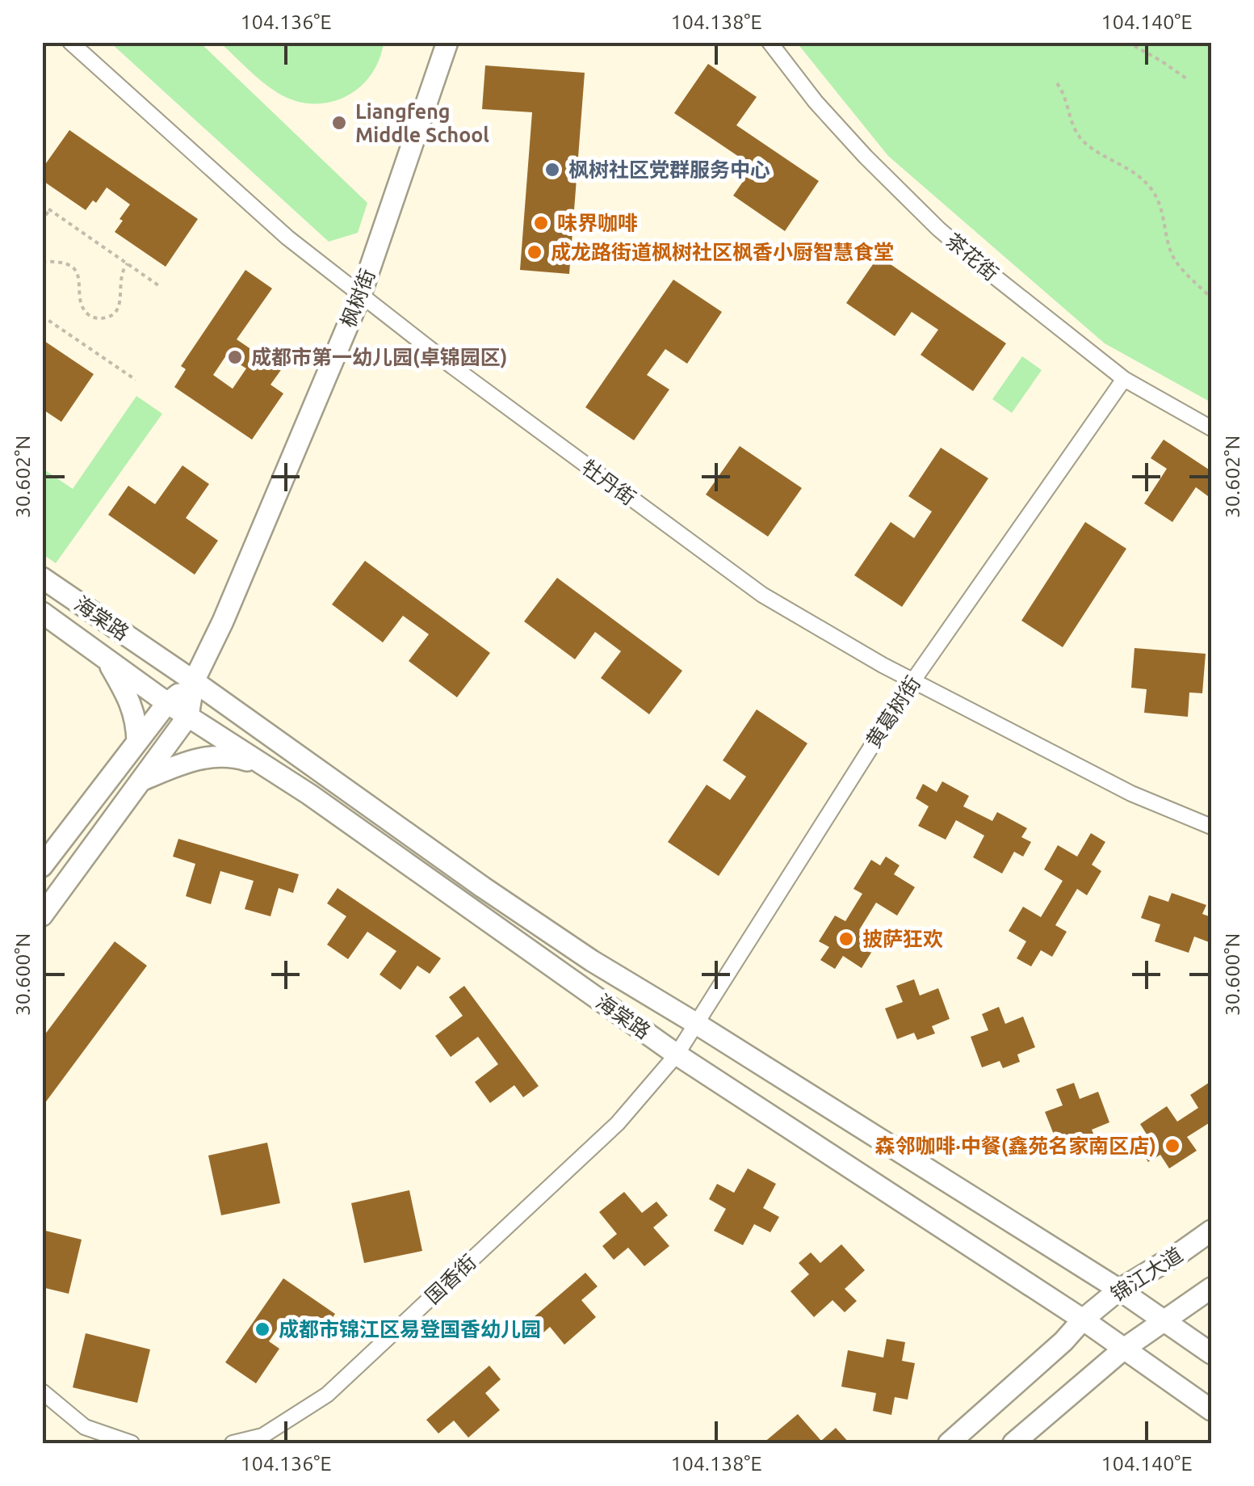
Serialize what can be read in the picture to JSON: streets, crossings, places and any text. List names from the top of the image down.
{
  "streets": {
    "main road": ["枫树街", "海棠路", "锦江大道"],
    "street": [
      "茶花街",
      "牡丹街",
      "黄葛树街",
      "国香街"
    ]
  },
  "crossings": [
    ["茶花街", "黄葛树街"],
    ["枫树街", "牡丹街"],
    ["枫树街", "海棠路"],
    ["牡丹街", "黄葛树街"],
    ["海棠路", "黄葛树街"],
    ["海棠路", "锦江大道"],
    ["海棠路", "国香街"],
    ["黄葛树街", "国香街"]
  ],
  "places": [
    "Liangfeng Middle School",
    "枫树社区党群服务中心",
    "味界咖啡",
    "成龙路街道枫树社区枫香小厨智慧食堂",
    "成都市第一幼儿园(卓锦园区)",
    "披萨狂欢",
    "森邻咖啡·中餐(鑫苑名家南区店)",
    "成都市锦江区易登国香幼儿园"
  ],
  "coordinates": [
    "104.136°E",
    "104.138°E",
    "104.140°E",
    "30.602°N",
    "30.600°N"
  ]
}
